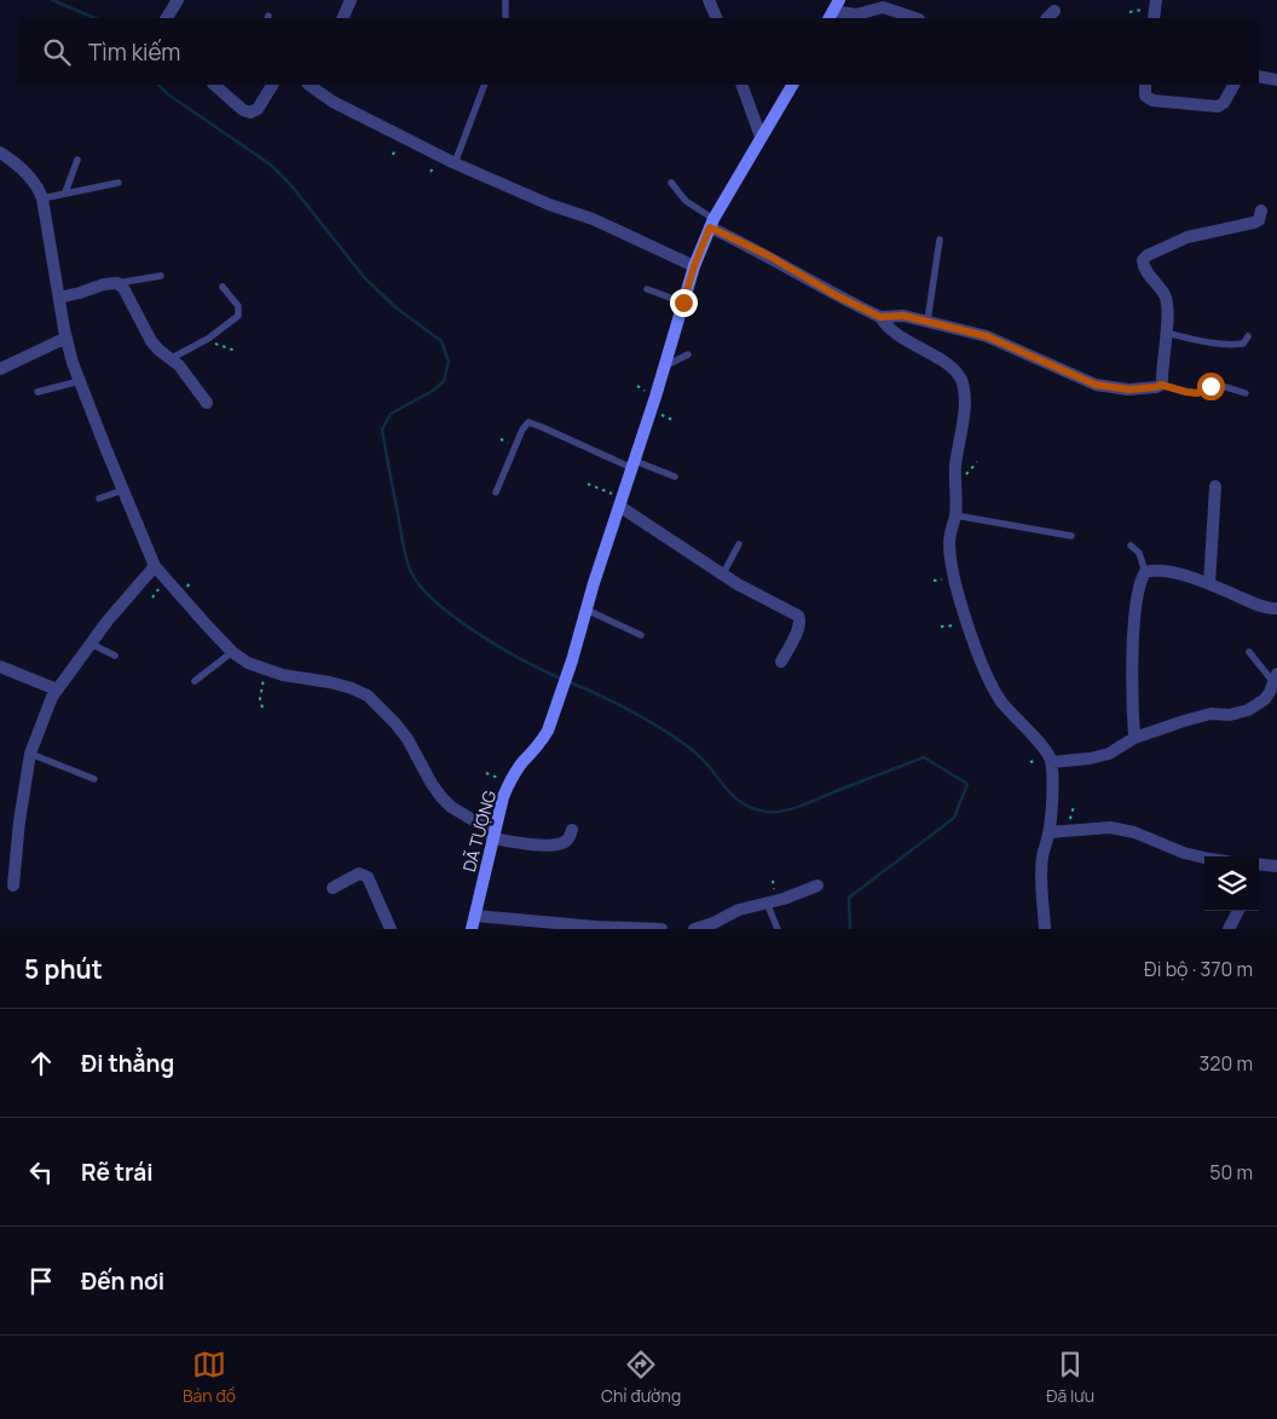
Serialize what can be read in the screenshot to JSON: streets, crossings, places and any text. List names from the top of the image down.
{
  "streets": {
    "street": ["DÃ TƯỢNG"]
  },
  "page": {
    "search": "Tìm kiếm",
    "heading": ["5 phút", "Đi bộ · 370 m"],
    "list": [
      ["Đi thẳng", "320 m"],
      ["Rẽ trái", "50 m"],
      "Đến nơi"
    ],
    "nav": ["Bản đồ", "Chỉ đường", "Đã lưu"]
  }
}
